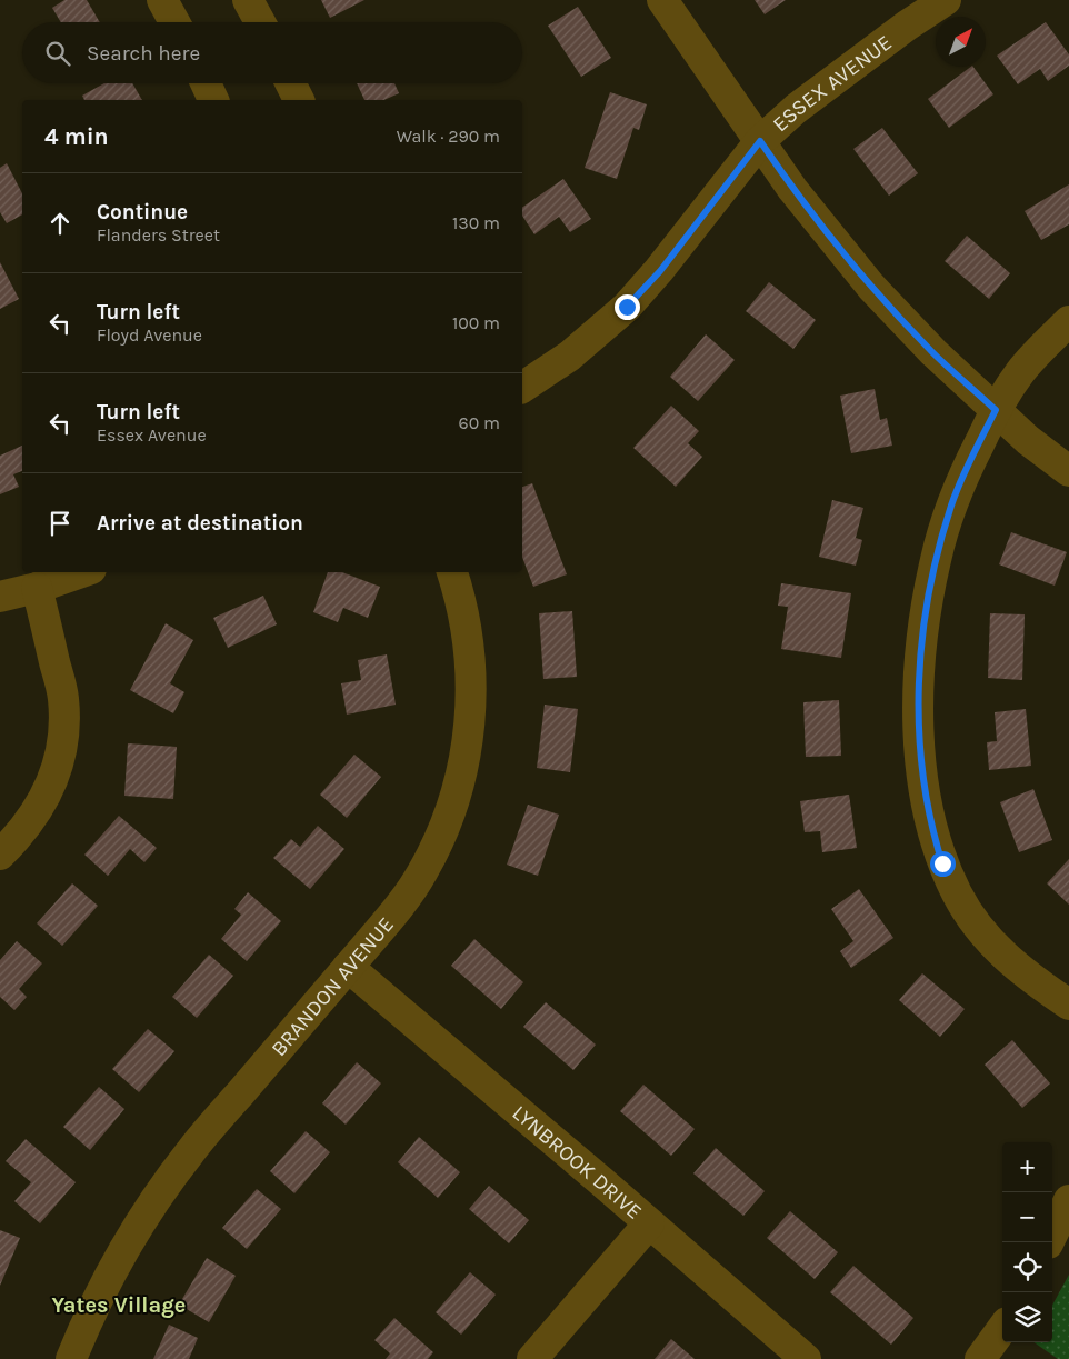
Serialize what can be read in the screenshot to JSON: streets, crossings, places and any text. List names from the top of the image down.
{
  "streets": {
    "street": ["ESSEX AVENUE", "BRANDON AVENUE", "LYNBROOK DRIVE"]
  },
  "crossings": [
    ["BRANDON AVENUE", "LYNBROOK DRIVE"]
  ],
  "districts": ["Yates Village"],
  "north": "top right",
  "page": {
    "search": "Search here",
    "heading": ["4 min", "Walk · 290 m"],
    "list": [
      ["Continue", "Flanders Street", "130 m"],
      ["Turn left", "Floyd Avenue", "100 m"],
      ["Turn left", "Essex Avenue", "60 m"],
      "Arrive at destination"
    ],
    "map_buttons": ["+", "−"]
  }
}
